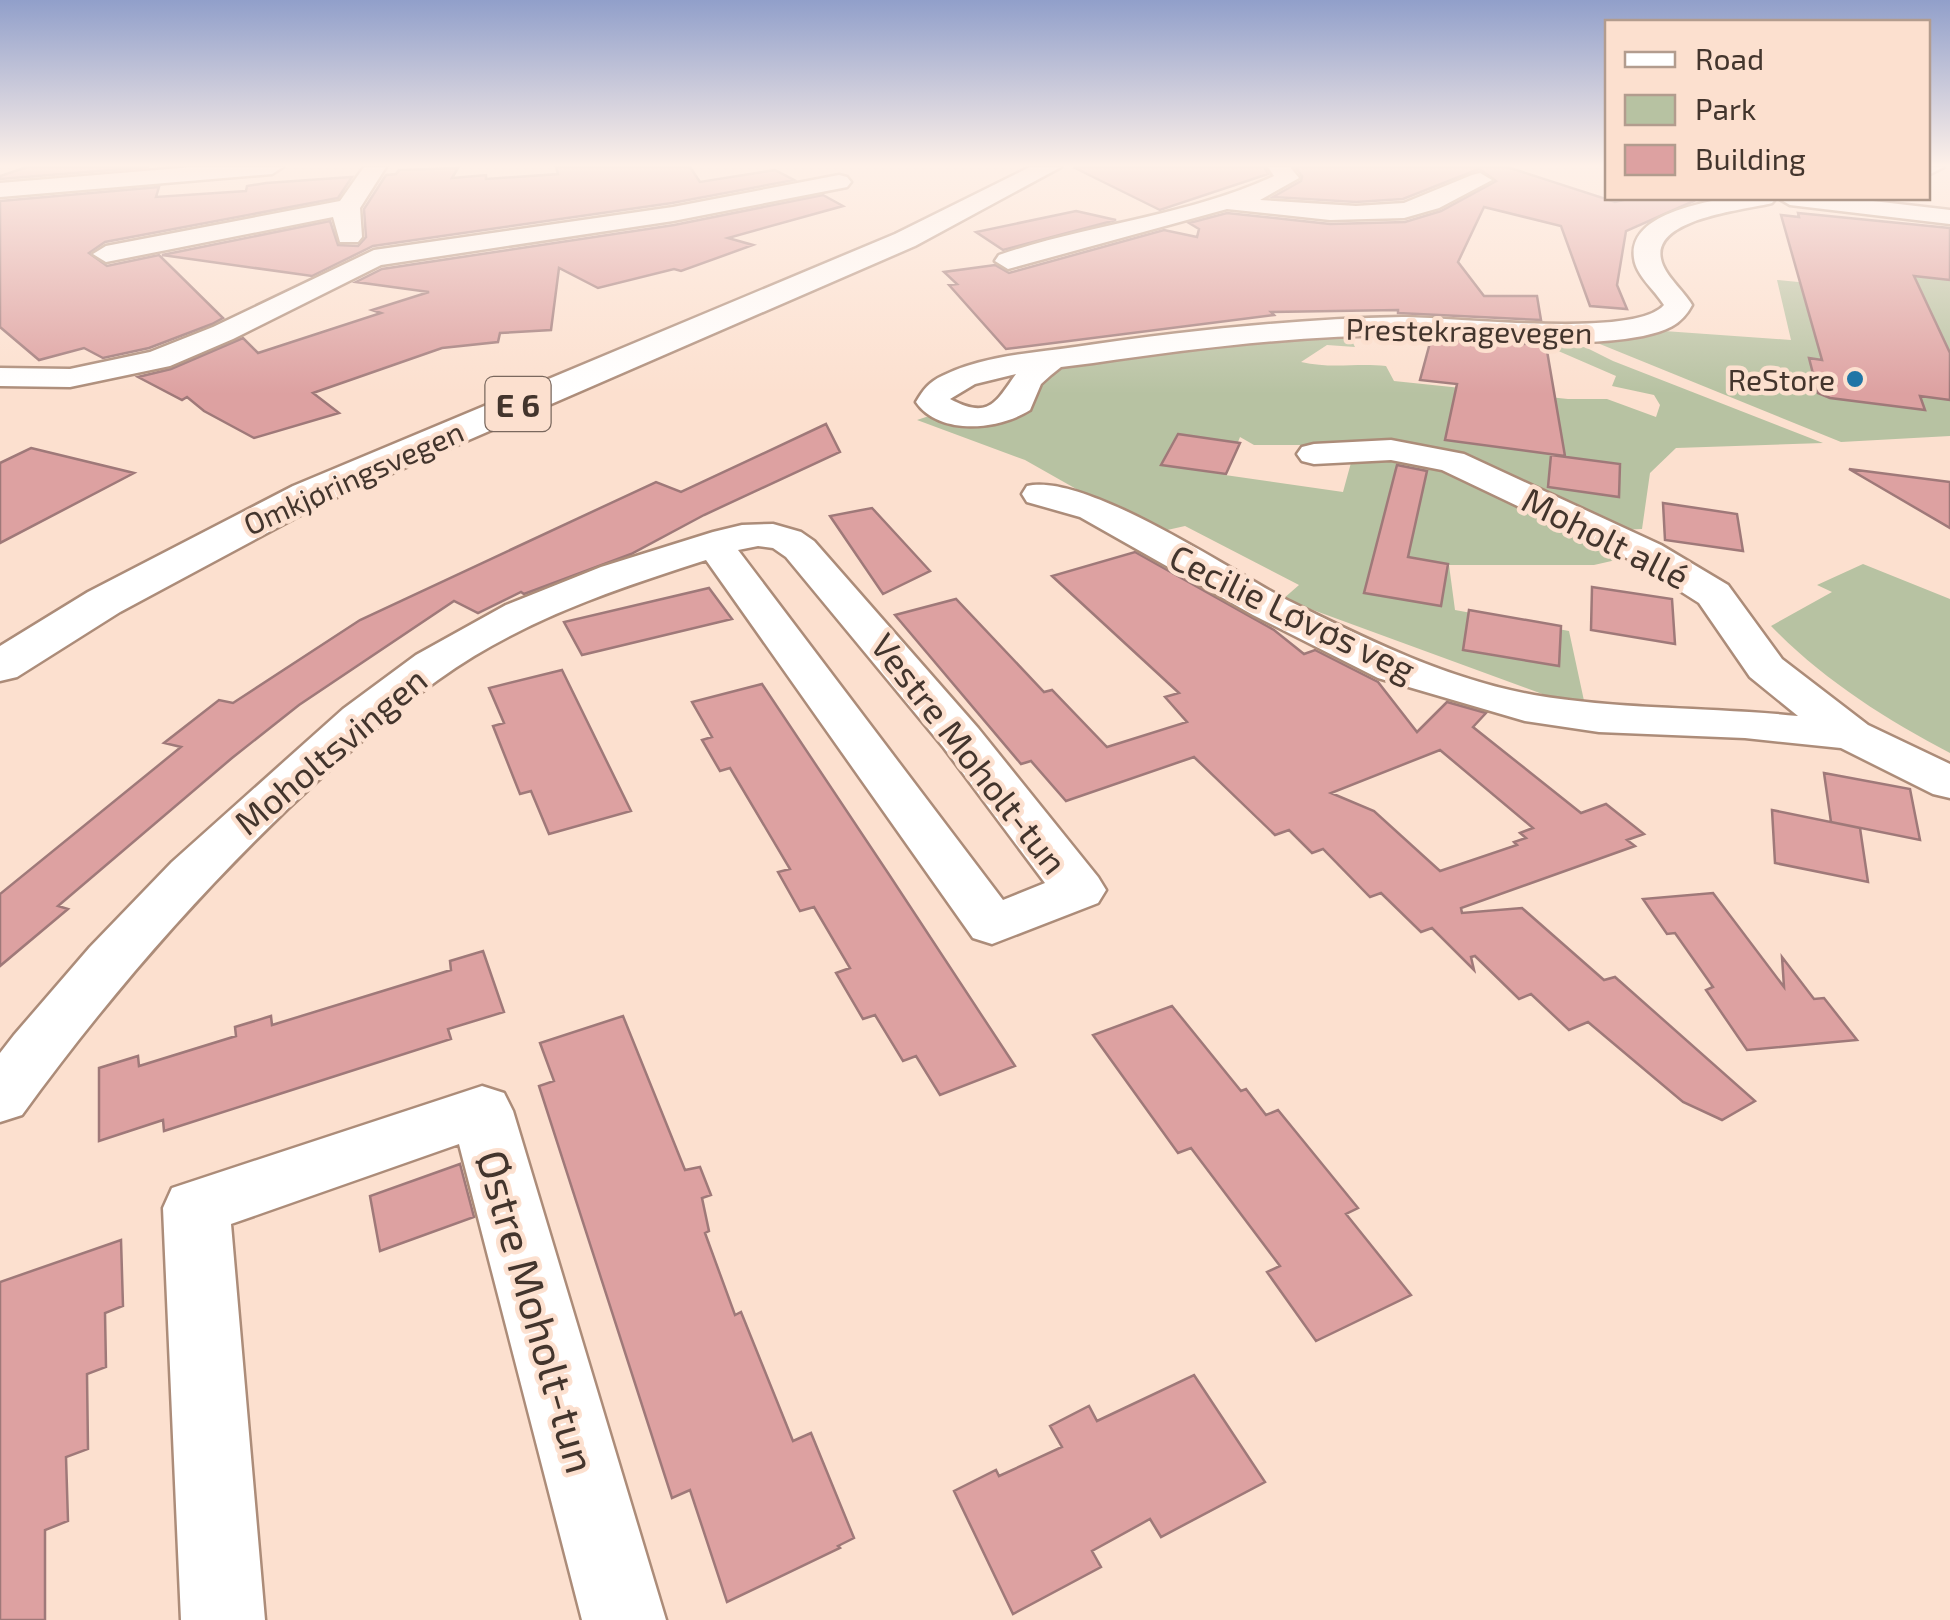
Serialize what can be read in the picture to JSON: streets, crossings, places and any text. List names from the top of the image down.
{
  "streets": {
    "highway": ["E 6", "Omkjøringsvegen"],
    "street": [
      "Prestekragevegen",
      "Moholt allé",
      "Cecilie Løvøs veg",
      "Moholtsvingen",
      "Vestre Moholt-tun",
      "Østre Moholt-tun"
    ]
  },
  "crossings": [
    ["Moholt allé", "Cecilie Løvøs veg"],
    ["Moholtsvingen", "Vestre Moholt-tun"]
  ],
  "places": ["ReStore"],
  "legend": ["Road", "Park", "Building"]
}
